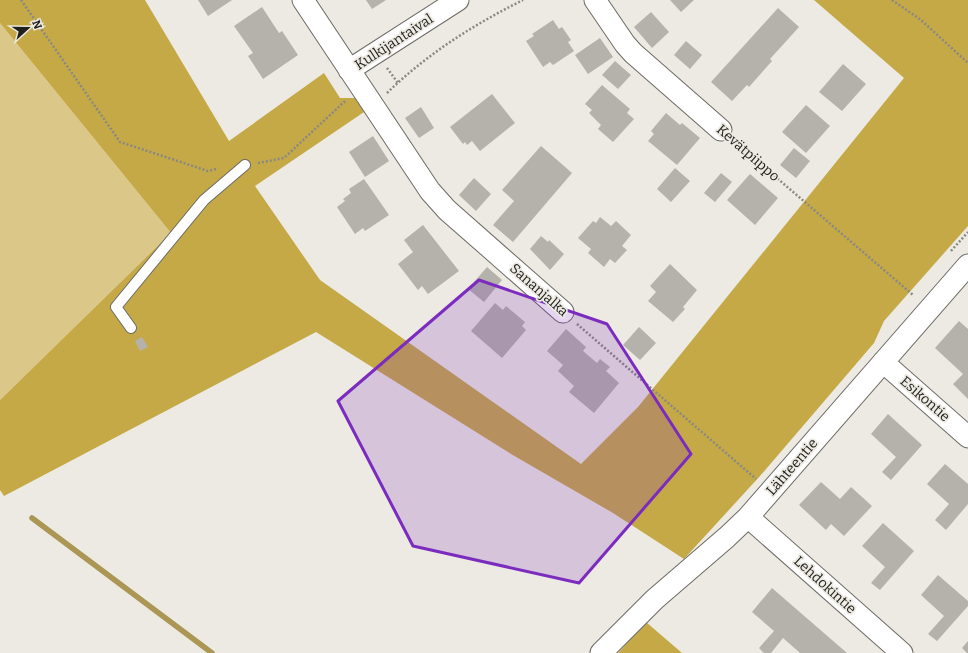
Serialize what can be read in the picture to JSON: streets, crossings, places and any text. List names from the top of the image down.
{
  "streets": {
    "street": [
      "Kulkijantaival",
      "Kevätpiippo",
      "Sananjalka",
      "Esikontie",
      "Lähteentie",
      "Lehdokintie"
    ]
  },
  "crossings": [
    ["Kulkijantaival", "Sananjalka"],
    ["Esikontie", "Lähteentie"],
    ["Lähteentie", "Lehdokintie"]
  ],
  "north": "right"
}
